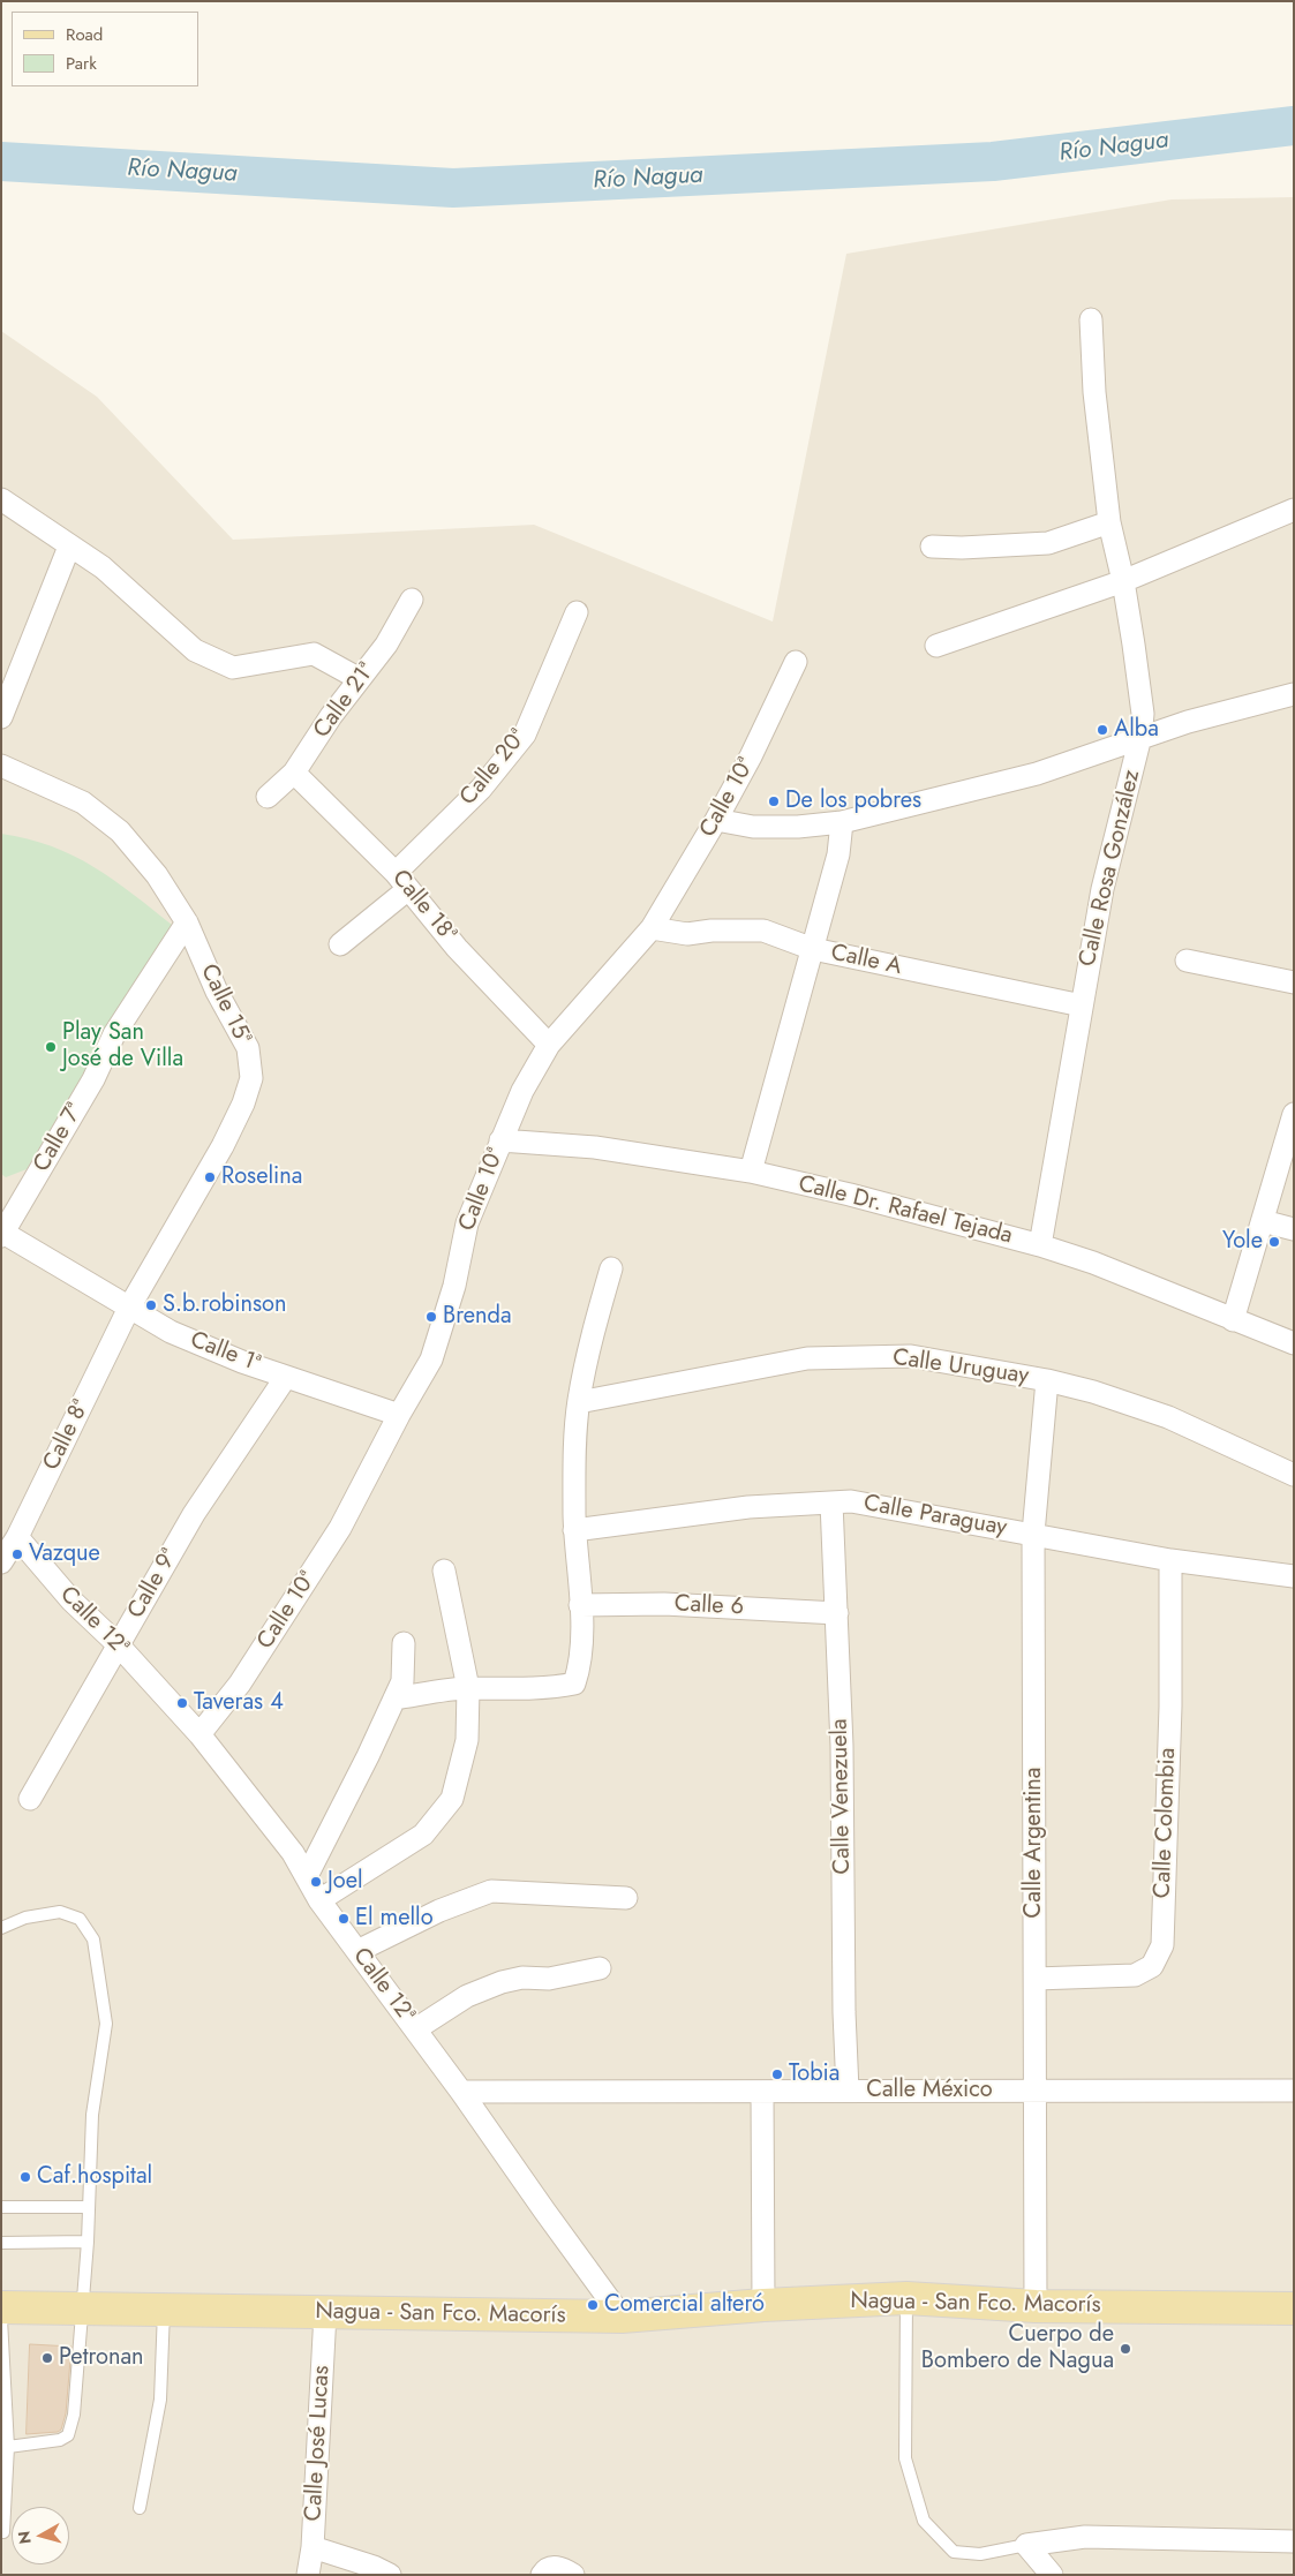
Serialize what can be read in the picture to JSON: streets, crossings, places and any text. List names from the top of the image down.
{
  "streets": {
    "main road": ["Nagua - San Fco. Macorís"],
    "street": [
      "Calle 21ª",
      "Calle 20ª",
      "Calle 10ª",
      "Calle Rosa González",
      "Calle 18ª",
      "Calle A",
      "Calle 15ª",
      "Calle 7ª",
      "Calle Dr. Rafael Tejada",
      "Calle 1ª",
      "Calle Uruguay",
      "Calle 8ª",
      "Calle Paraguay",
      "Calle 9ª",
      "Calle 6",
      "Calle 12ª",
      "Calle Venezuela",
      "Calle Colombia",
      "Calle Argentina",
      "Calle México",
      "Calle José Lucas"
    ]
  },
  "crossings": [
    ["Calle 21ª", "Calle 18ª"],
    ["Calle 20ª", "Calle 18ª"],
    ["Calle 10ª", "Calle 18ª"],
    ["Calle 10ª", "Calle A"],
    ["Calle 10ª", "Calle Dr. Rafael Tejada"],
    ["Calle 10ª", "Calle 1ª"],
    ["Calle 10ª", "Calle 12ª"],
    ["Calle Rosa González", "Calle A"],
    ["Calle Rosa González", "Calle Dr. Rafael Tejada"],
    ["Calle 15ª", "Calle 7ª"],
    ["Calle 15ª", "Calle 1ª"],
    ["Calle 15ª", "Calle 8ª"],
    ["Calle 7ª", "Calle 1ª"],
    ["Calle 1ª", "Calle 8ª"],
    ["Calle 1ª", "Calle 9ª"],
    ["Calle Uruguay", "Calle Argentina"],
    ["Calle 8ª", "Calle 12ª"],
    ["Calle Paraguay", "Calle Venezuela"],
    ["Calle Paraguay", "Calle Colombia"],
    ["Calle Paraguay", "Calle Argentina"],
    ["Calle 9ª", "Calle 12ª"],
    ["Calle 6", "Calle Venezuela"],
    ["Calle 12ª", "Calle México"],
    ["Calle 12ª", "Nagua - San Fco. Macorís"],
    ["Calle Venezuela", "Calle México"],
    ["Calle Colombia", "Calle Argentina"],
    ["Calle Argentina", "Calle México"],
    ["Calle Argentina", "Nagua - San Fco. Macorís"],
    ["Nagua - San Fco. Macorís", "Calle José Lucas"]
  ],
  "water": ["Río Nagua"],
  "places": [
    "Alba",
    "De los pobres",
    "Play San José de Villa",
    "Roselina",
    "Yole",
    "S.b.robinson",
    "Brenda",
    "Vazque",
    "Taveras 4",
    "Joel",
    "El mello",
    "Tobia",
    "Caf.hospital",
    "Comercial alteró",
    "Cuerpo de Bombero de Nagua",
    "Petronan"
  ],
  "legend": ["Road", "Park"],
  "north": "left"
}
